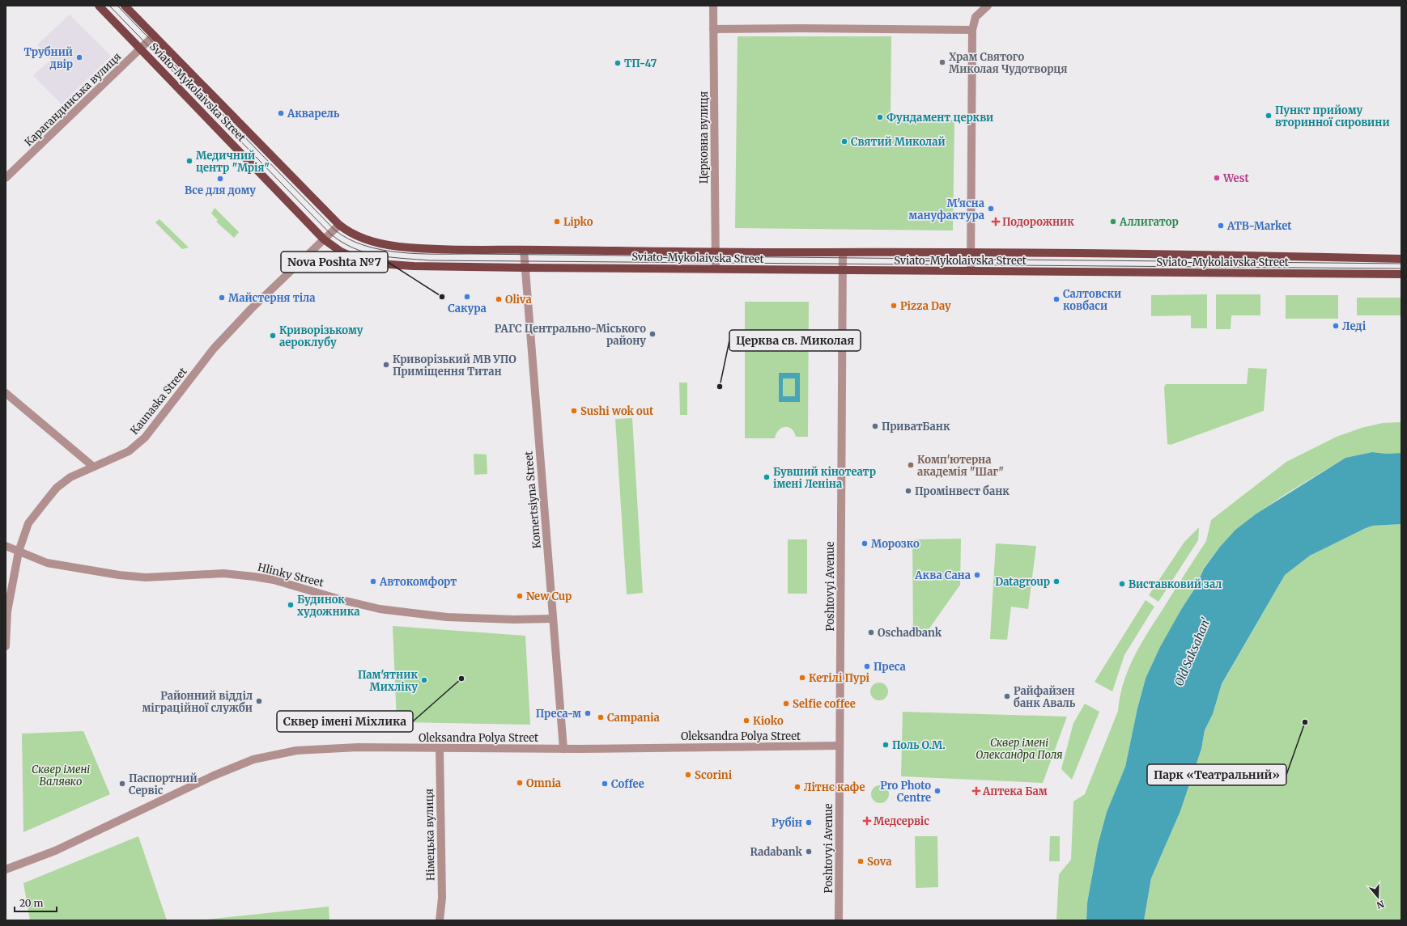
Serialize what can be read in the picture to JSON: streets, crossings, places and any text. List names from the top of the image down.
{
  "streets": {
    "main road": ["Sviato-Mykolaivska Street"],
    "street": [
      "Карагандинська вулиця",
      "Церковна вулиця",
      "Kaunaska Street",
      "Komertsiyna Street",
      "Hlinky Street",
      "Poshtovyi Avenue",
      "Oleksandra Polya Street",
      "Німецька вулиця"
    ]
  },
  "crossings": [
    ["Sviato-Mykolaivska Street", "Карагандинська вулиця"],
    ["Sviato-Mykolaivska Street", "Церковна вулиця"],
    ["Sviato-Mykolaivska Street", "Kaunaska Street"],
    ["Sviato-Mykolaivska Street", "Komertsiyna Street"],
    ["Sviato-Mykolaivska Street", "Poshtovyi Avenue"],
    ["Kaunaska Street", "Hlinky Street"],
    ["Komertsiyna Street", "Hlinky Street"],
    ["Komertsiyna Street", "Oleksandra Polya Street"],
    ["Poshtovyi Avenue", "Oleksandra Polya Street"],
    ["Oleksandra Polya Street", "Німецька вулиця"]
  ],
  "water": ["Old Saksahan'"],
  "parks": ["Сквер імені Олександра Поля", "Сквер імені Валявкo"],
  "places": {
    "other": [
      "Трубний двір",
      "Храм Святого Миколая Чудотворця",
      "ТП-47",
      "Акварель",
      "Пункт прийому вторинної сировини",
      "Фундамент церкви",
      "Святий Миколай",
      "Медичний центр \"Мрія\"",
      "West",
      "Все для дому",
      "М'ясна мануфактура",
      "Lipko",
      "Аллигатор",
      "ATB-Market",
      "Nova Poshta №7",
      "Сакура",
      "Майстерня тіла",
      "Oliva",
      "Салтовски ковбаси",
      "Pizza Day",
      "Леді",
      "РАГС Центрально-Міського району",
      "Криворізькому аероклубу",
      "Криворізький МВ УПО Приміщення Титан",
      "Церква св. Миколая",
      "Sushi wok out",
      "ПриватБанк",
      "Комп'ютерна академія \"Шаг\"",
      "Бувший кінотеатр імені Леніна",
      "Промінвест банк",
      "Морозко",
      "Аква Сана",
      "Автокомфорт",
      "Datagroup",
      "Виставковий зал",
      "New Cup",
      "Будинок художника",
      "Oschadbank",
      "Преса",
      "Кетілі Пурі",
      "Сквер імені Міхлика",
      "Пам'ятник Михліку",
      "Райфайзен банк Аваль",
      "Районний вiддiл мiграцiйної служби",
      "Selfie coffee",
      "Преса-м",
      "Campania",
      "Kioko",
      "Парк «Театральний»",
      "Поль О.М.",
      "Scorini",
      "Omnia",
      "Паспортний Сервіс",
      "Сoffee",
      "Літнє кафе",
      "Pro Photo Centre",
      "Рубін",
      "Radabank",
      "Sova"
    ],
    "health": ["Подорожник", "Аптека Бам", "Медсервіс"]
  },
  "scale_bar": "20 m",
  "north": "bottom"
}
